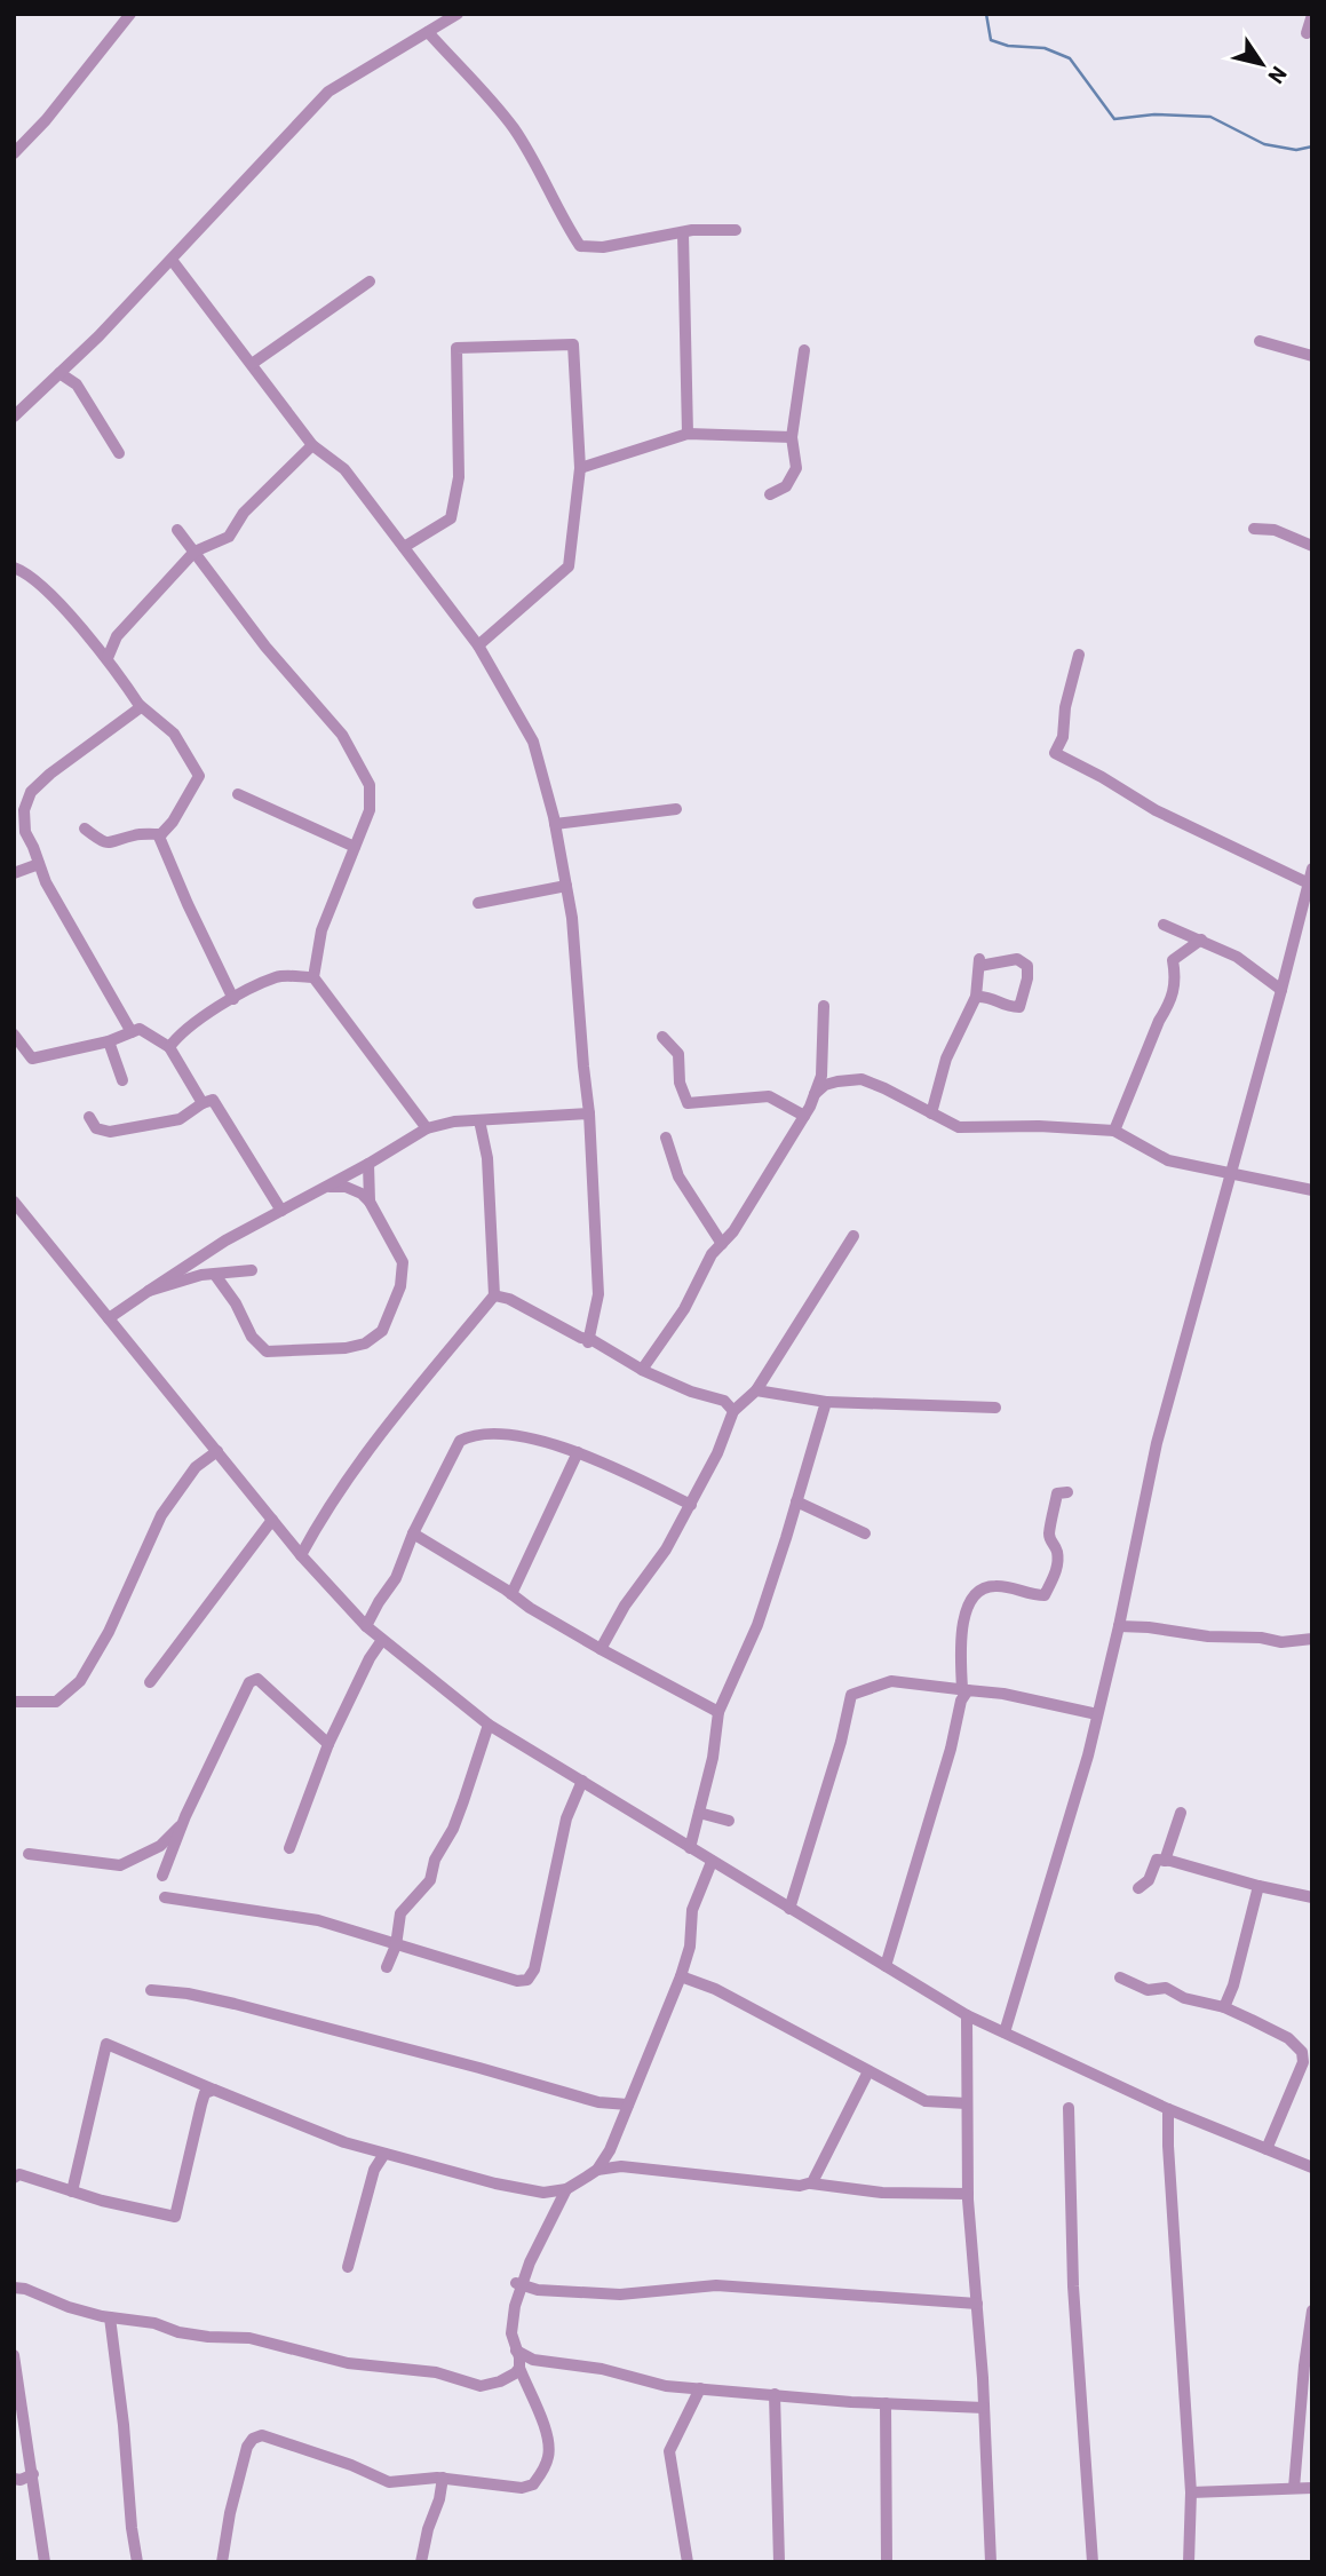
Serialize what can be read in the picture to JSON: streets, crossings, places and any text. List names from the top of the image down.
{
  "north": "bottom right"
}
